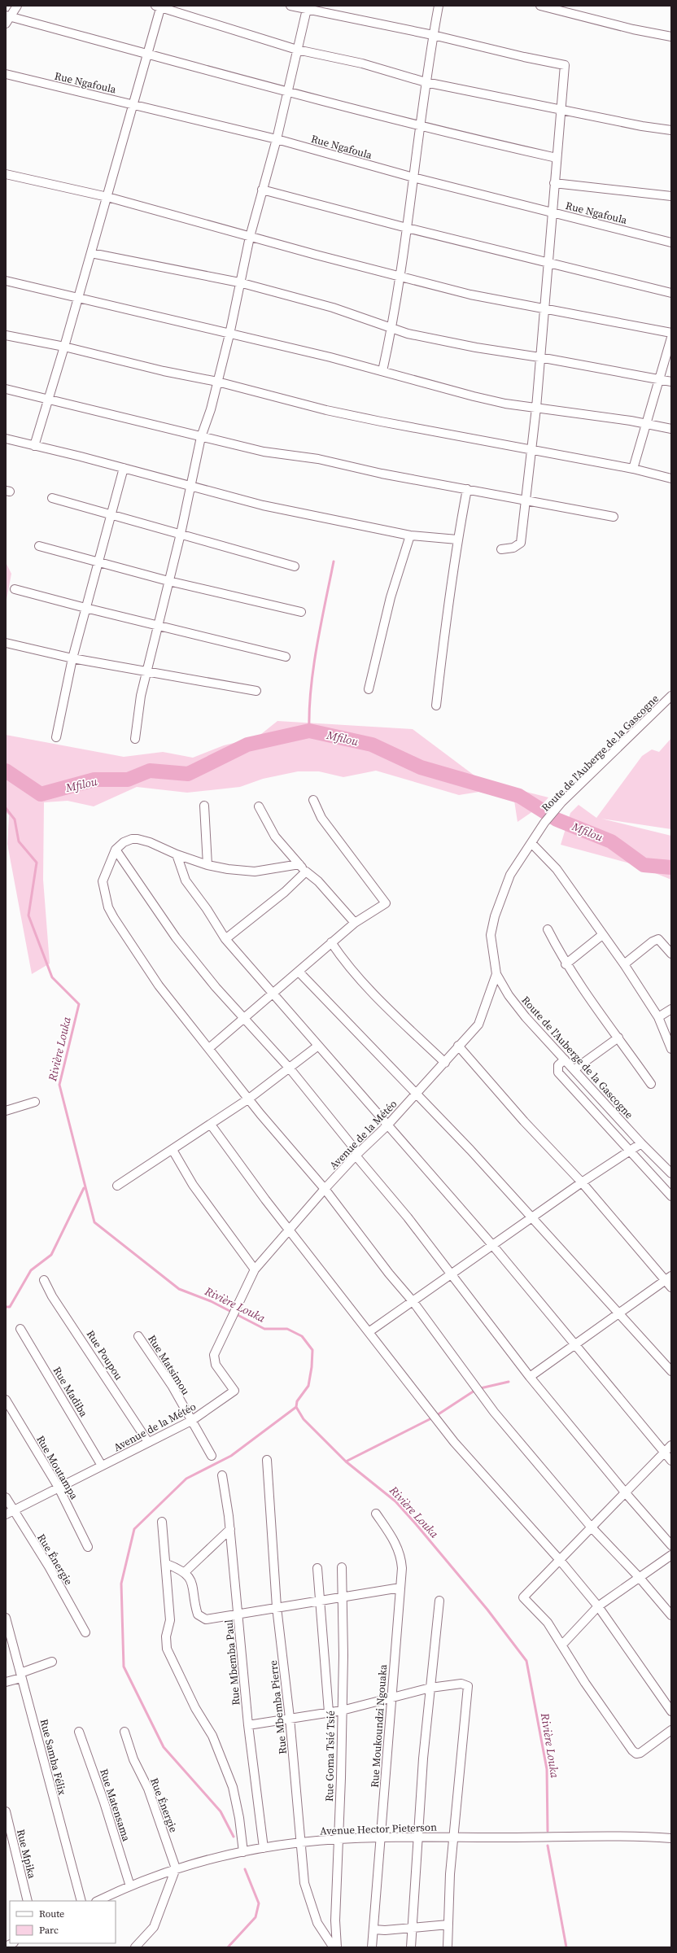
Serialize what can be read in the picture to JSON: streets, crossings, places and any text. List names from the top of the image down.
{
  "streets": {
    "street": [
      "Rue Ngafoula",
      "Route de l'Auberge de la Gascogne",
      "Avenue de la Météo",
      "Rue Poupou",
      "Rue Matsimou",
      "Rue Madiba",
      "Rue Moutampa",
      "Rue Énergie",
      "Rue Mbemba Paul",
      "Rue Mbemba Pierre",
      "Rue Moukoundzi Ngouaka",
      "Rue Goma Tsié Tsié",
      "Rue Samba Félix",
      "Rue Matensama",
      "Avenue Hector Pieterson",
      "Rue Mpika"
    ]
  },
  "crossings": [
    ["Route de l'Auberge de la Gascogne", "Avenue de la Météo"],
    ["Avenue de la Météo", "Rue Poupou"],
    ["Avenue de la Météo", "Rue Matsimou"],
    ["Avenue de la Météo", "Rue Madiba"],
    ["Avenue de la Météo", "Rue Moutampa"],
    ["Avenue de la Météo", "Rue Énergie"],
    ["Rue Énergie", "Avenue Hector Pieterson"],
    ["Rue Mbemba Paul", "Avenue Hector Pieterson"],
    ["Rue Mbemba Pierre", "Rue Goma Tsié Tsié"],
    ["Rue Mbemba Pierre", "Avenue Hector Pieterson"],
    ["Rue Moukoundzi Ngouaka", "Avenue Hector Pieterson"],
    ["Rue Goma Tsié Tsié", "Avenue Hector Pieterson"],
    ["Rue Matensama", "Avenue Hector Pieterson"]
  ],
  "water": ["Mfilou", "Rivière Louka"],
  "legend": ["Route", "Parc"]
}
